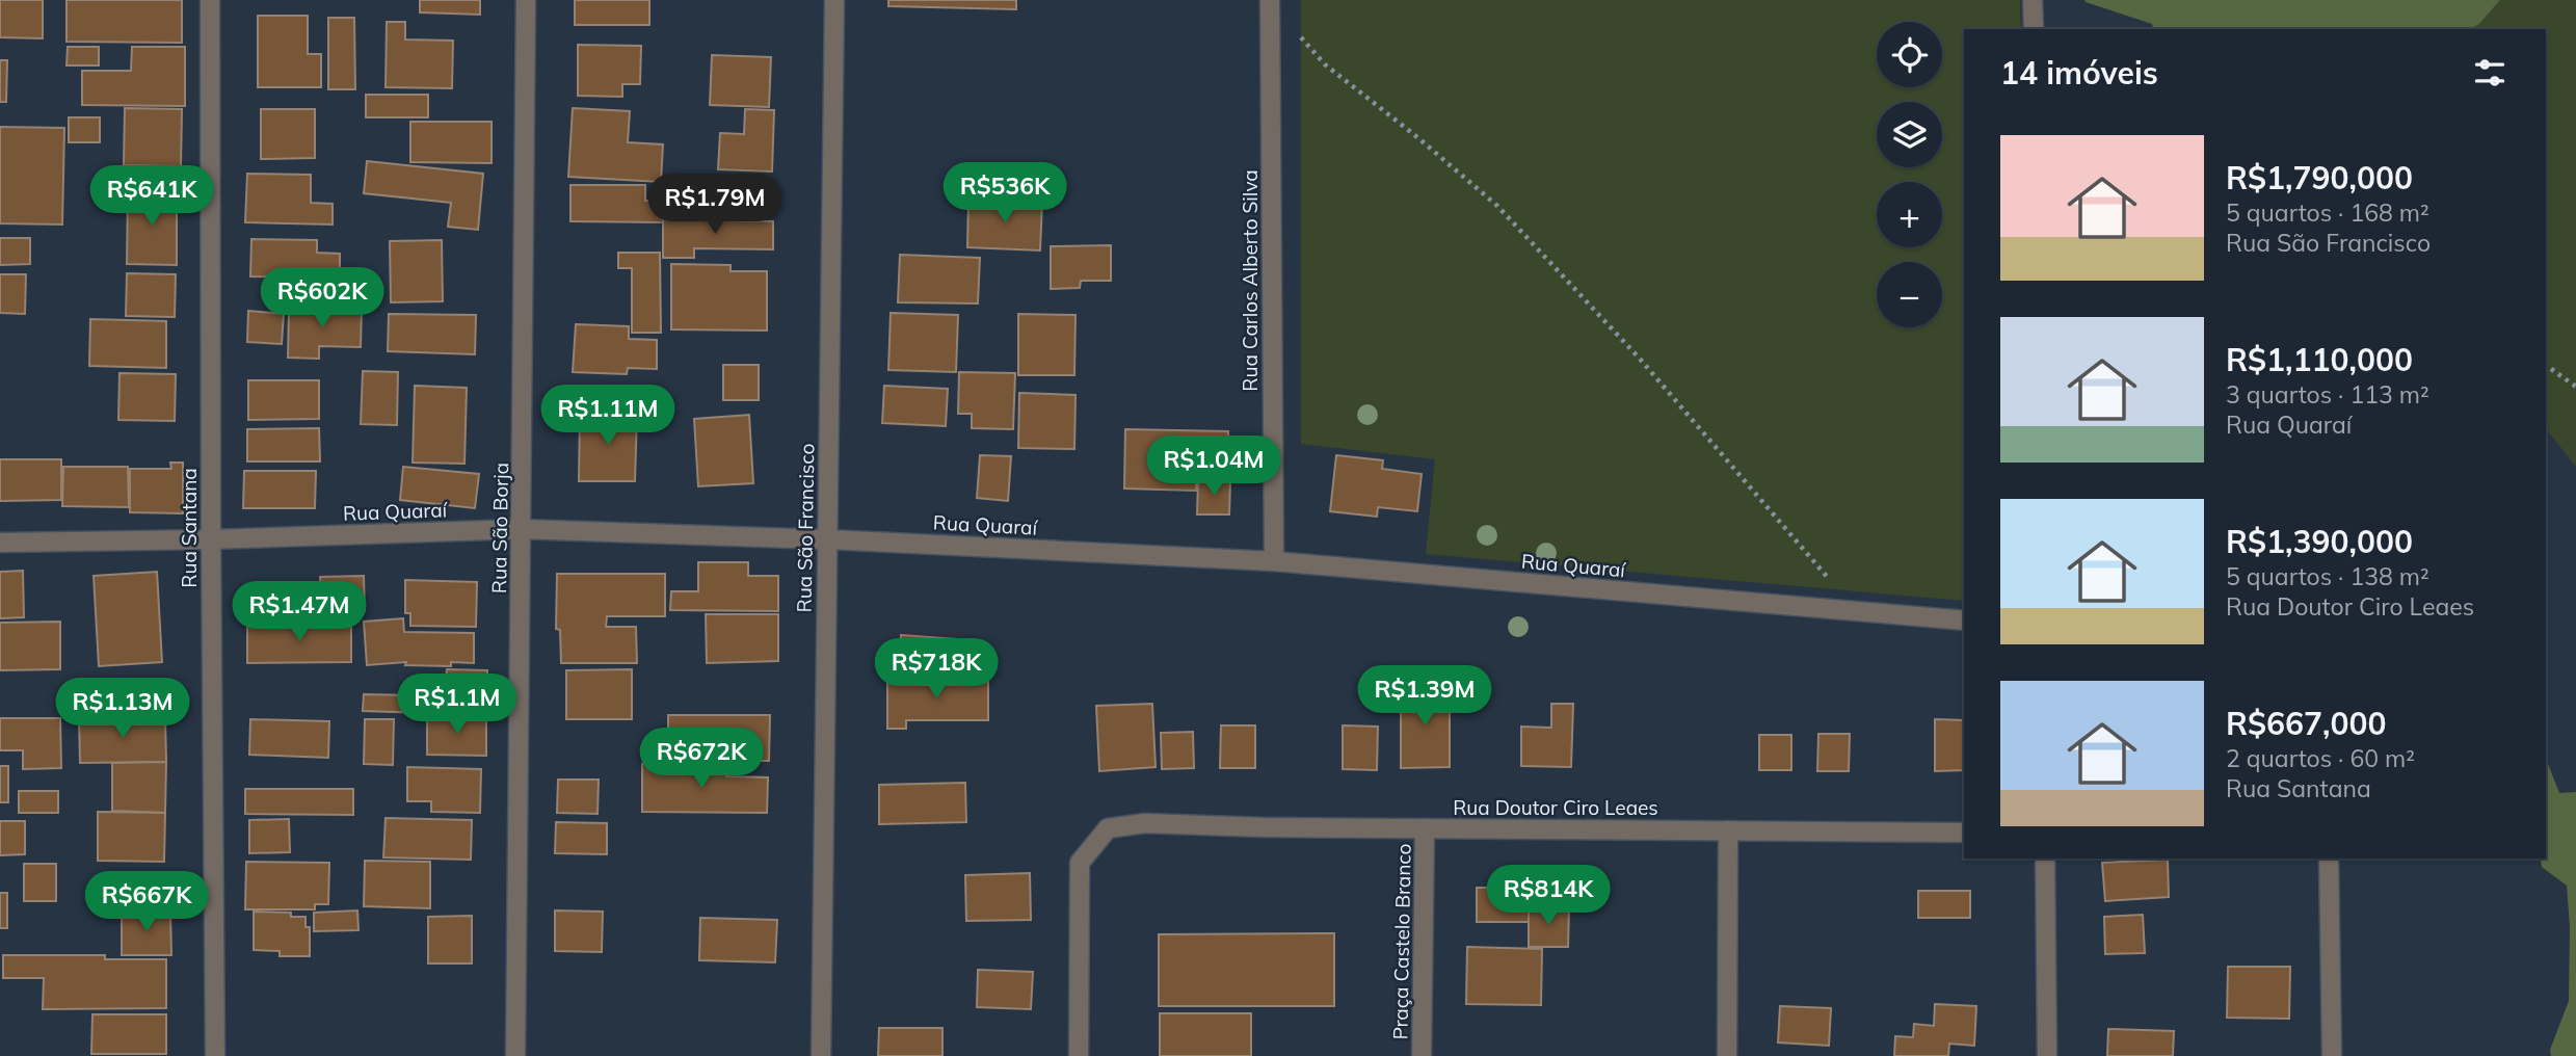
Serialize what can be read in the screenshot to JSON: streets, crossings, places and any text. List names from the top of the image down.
{
  "streets": {
    "street": [
      "Rua Carlos Alberto Silva",
      "Rua Quaraí",
      "Rua Santana",
      "Rua São Borja",
      "Rua São Francisco",
      "Rua Doutor Ciro Leaes",
      "Praça Castelo Branco"
    ]
  },
  "crossings": [
    ["Rua Carlos Alberto Silva", "Rua Quaraí"],
    ["Rua Quaraí", "Rua Santana"],
    ["Rua Quaraí", "Rua São Borja"],
    ["Rua Quaraí", "Rua São Francisco"],
    ["Rua Doutor Ciro Leaes", "Praça Castelo Branco"]
  ],
  "page": {
    "map_buttons": ["+", "−"],
    "heading": "14 imóveis",
    "list": [
      {
        "name": "R$1,790,000",
        "note": "5 quartos · 168 m² · Rua São Francisco"
      },
      {
        "name": "R$1,110,000",
        "note": "3 quartos · 113 m² · Rua Quaraí"
      },
      {
        "name": "R$1,390,000",
        "note": "5 quartos · 138 m² · Rua Doutor Ciro Leaes"
      },
      {
        "name": "R$667,000",
        "note": "2 quartos · 60 m² · Rua Santana"
      }
    ],
    "price": [
      "R$536K",
      "R$641K",
      "R$1.79M",
      "R$602K",
      "R$1.11M",
      "R$1.04M",
      "R$1.47M",
      "R$718K",
      "R$1.39M",
      "R$1.1M",
      "R$1.13M",
      "R$672K",
      "R$814K",
      "R$667K"
    ]
  }
}
